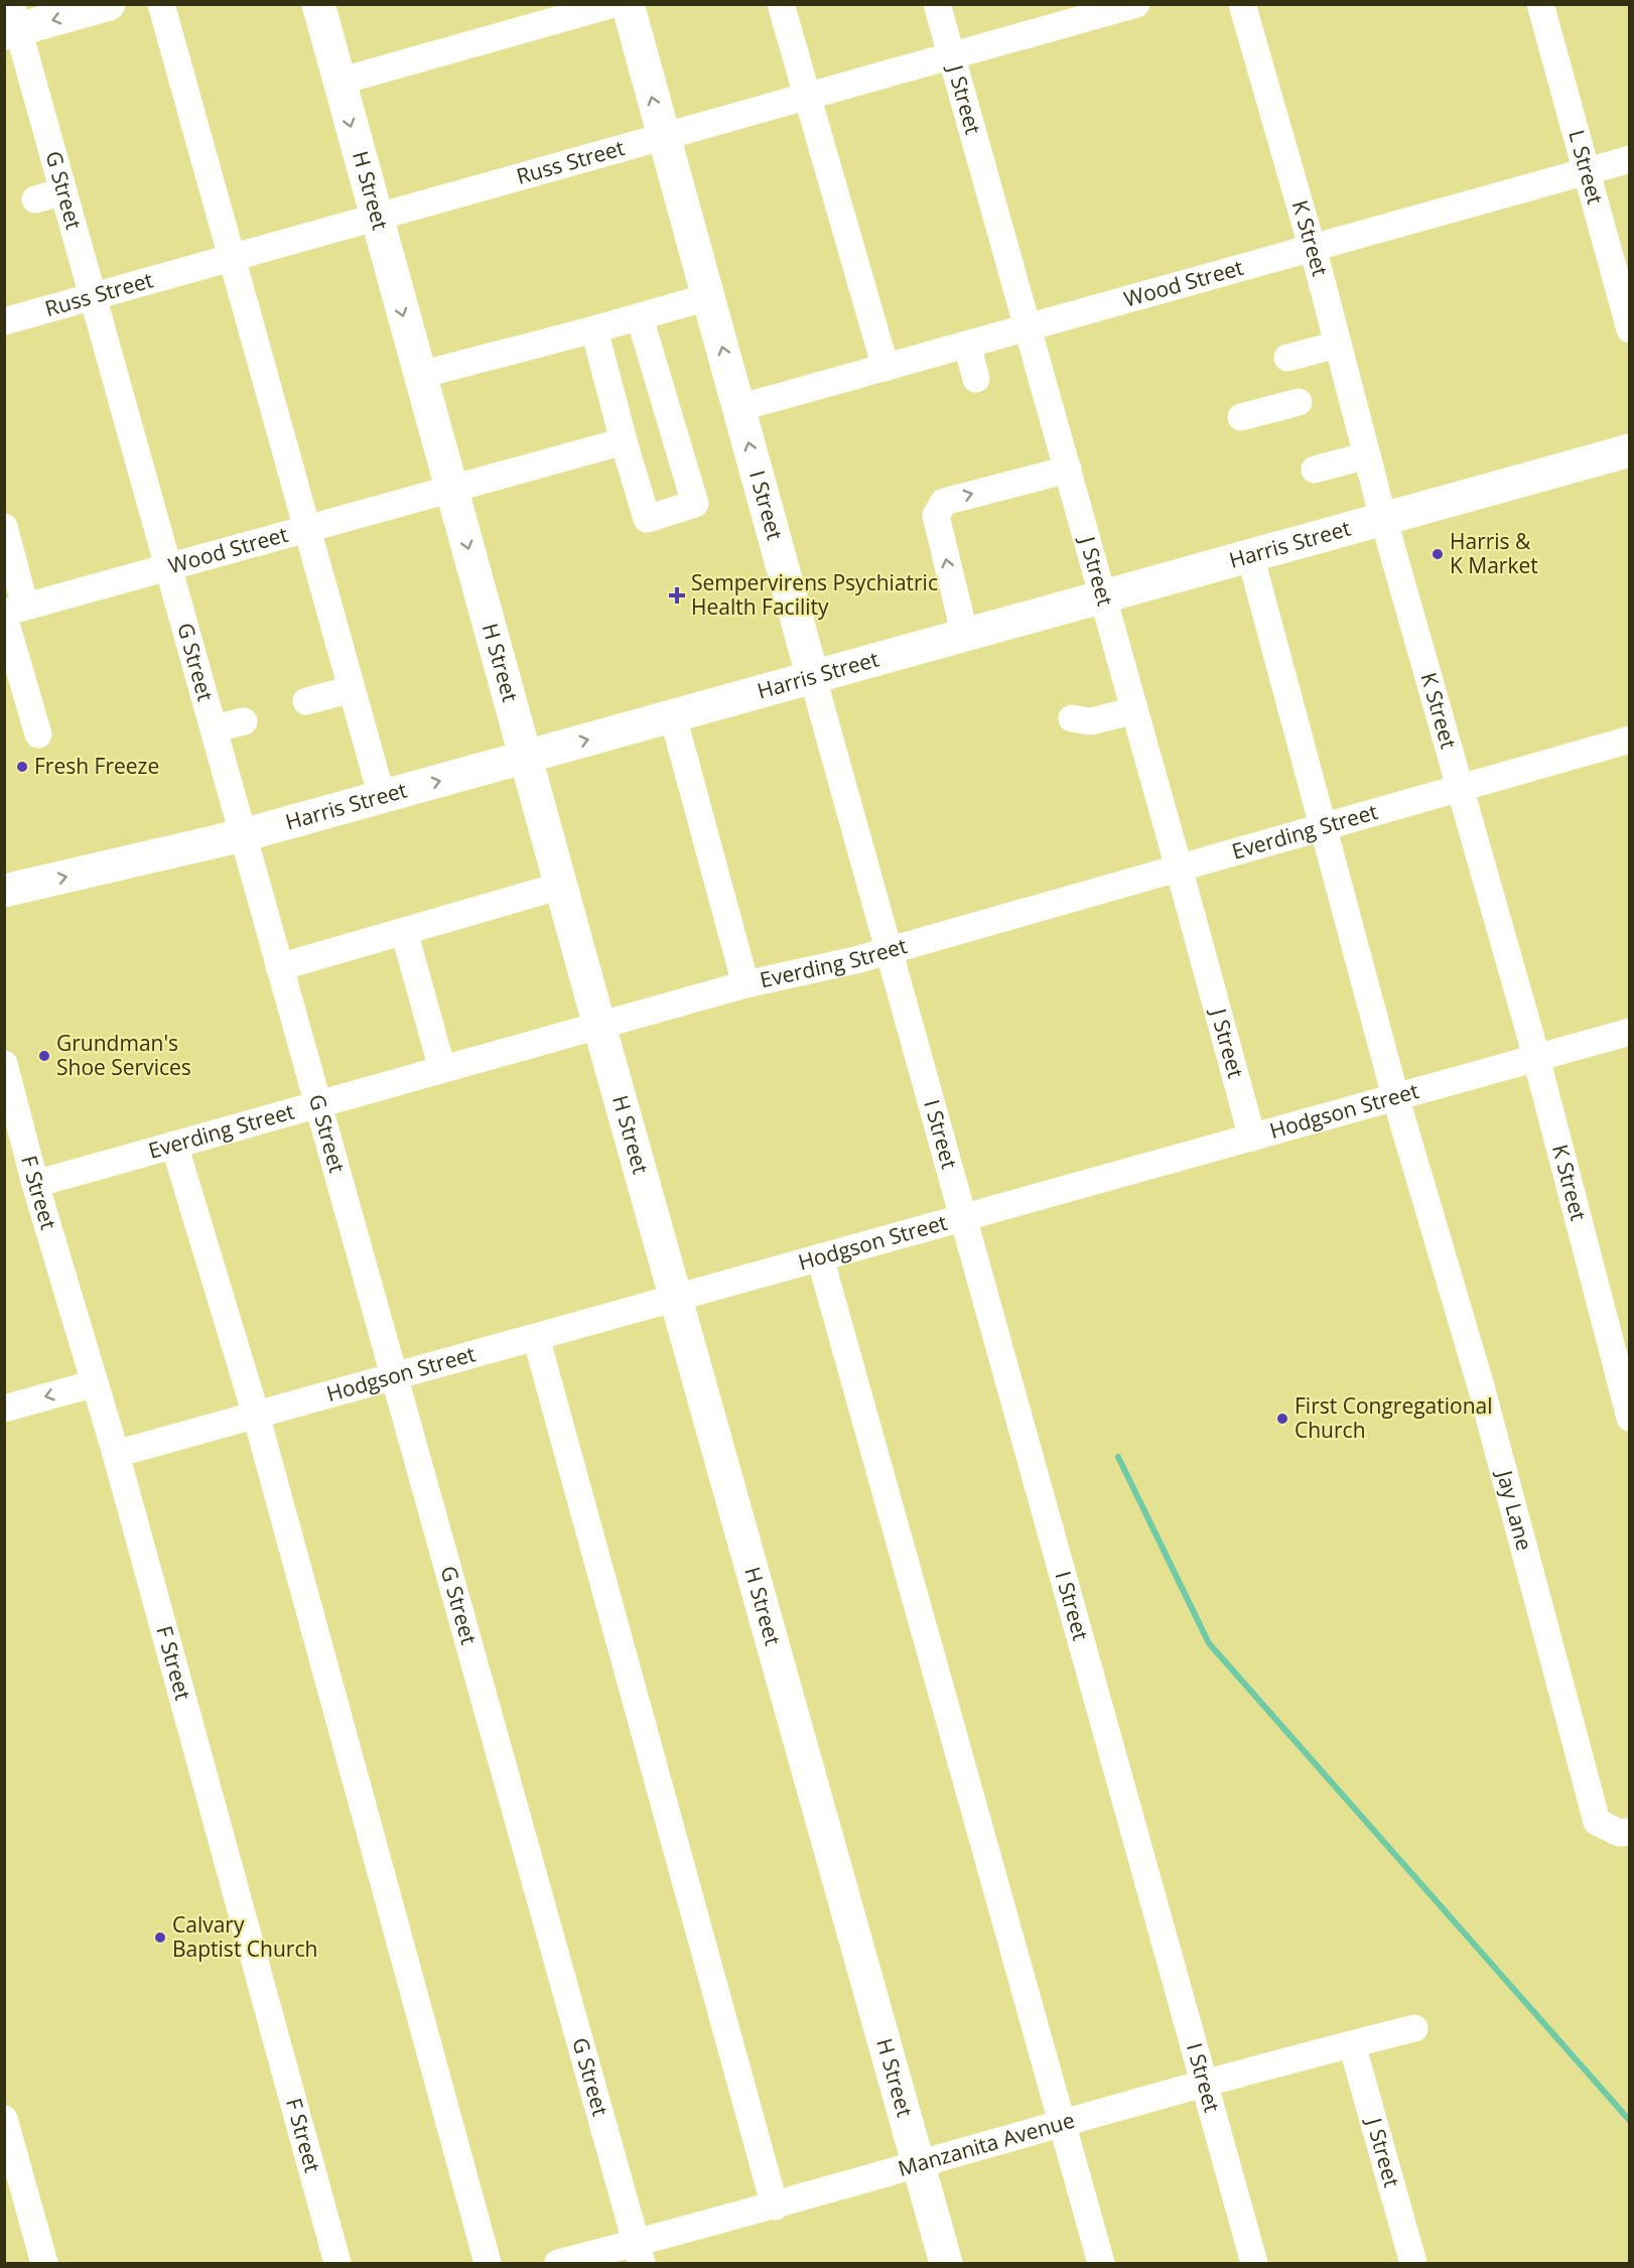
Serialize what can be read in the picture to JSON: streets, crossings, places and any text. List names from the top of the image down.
{
  "streets": {
    "main road": ["H Street", "I Street", "Harris Street"],
    "street": [
      "J Street",
      "Russ Street",
      "L Street",
      "G Street",
      "K Street",
      "Wood Street",
      "Everding Street",
      "Hodgson Street",
      "F Street",
      "Jay Lane",
      "Manzanita Avenue"
    ]
  },
  "crossings": [
    ["J Street", "Russ Street"],
    ["J Street", "Wood Street"],
    ["J Street", "Harris Street"],
    ["J Street", "Everding Street"],
    ["J Street", "Hodgson Street"],
    ["J Street", "Manzanita Avenue"],
    ["Russ Street", "G Street"],
    ["Russ Street", "H Street"],
    ["Russ Street", "I Street"],
    ["L Street", "Wood Street"],
    ["G Street", "Wood Street"],
    ["G Street", "Harris Street"],
    ["G Street", "Everding Street"],
    ["G Street", "Hodgson Street"],
    ["G Street", "Manzanita Avenue"],
    ["H Street", "Wood Street"],
    ["H Street", "Harris Street"],
    ["H Street", "Everding Street"],
    ["H Street", "Hodgson Street"],
    ["H Street", "Manzanita Avenue"],
    ["K Street", "Wood Street"],
    ["K Street", "Harris Street"],
    ["K Street", "Everding Street"],
    ["K Street", "Hodgson Street"],
    ["Wood Street", "I Street"],
    ["I Street", "Harris Street"],
    ["I Street", "Everding Street"],
    ["I Street", "Hodgson Street"],
    ["I Street", "Manzanita Avenue"],
    ["Harris Street", "Jay Lane"],
    ["Everding Street", "F Street"],
    ["Everding Street", "Jay Lane"],
    ["Hodgson Street", "F Street"],
    ["Hodgson Street", "Jay Lane"]
  ],
  "places": {
    "other": [
      "Harris & K Market",
      "Fresh Freeze",
      "Grundman's Shoe Services",
      "First Congregational Church",
      "Calvary Baptist Church"
    ],
    "health": ["Sempervirens Psychiatric Health Facility"]
  }
}
